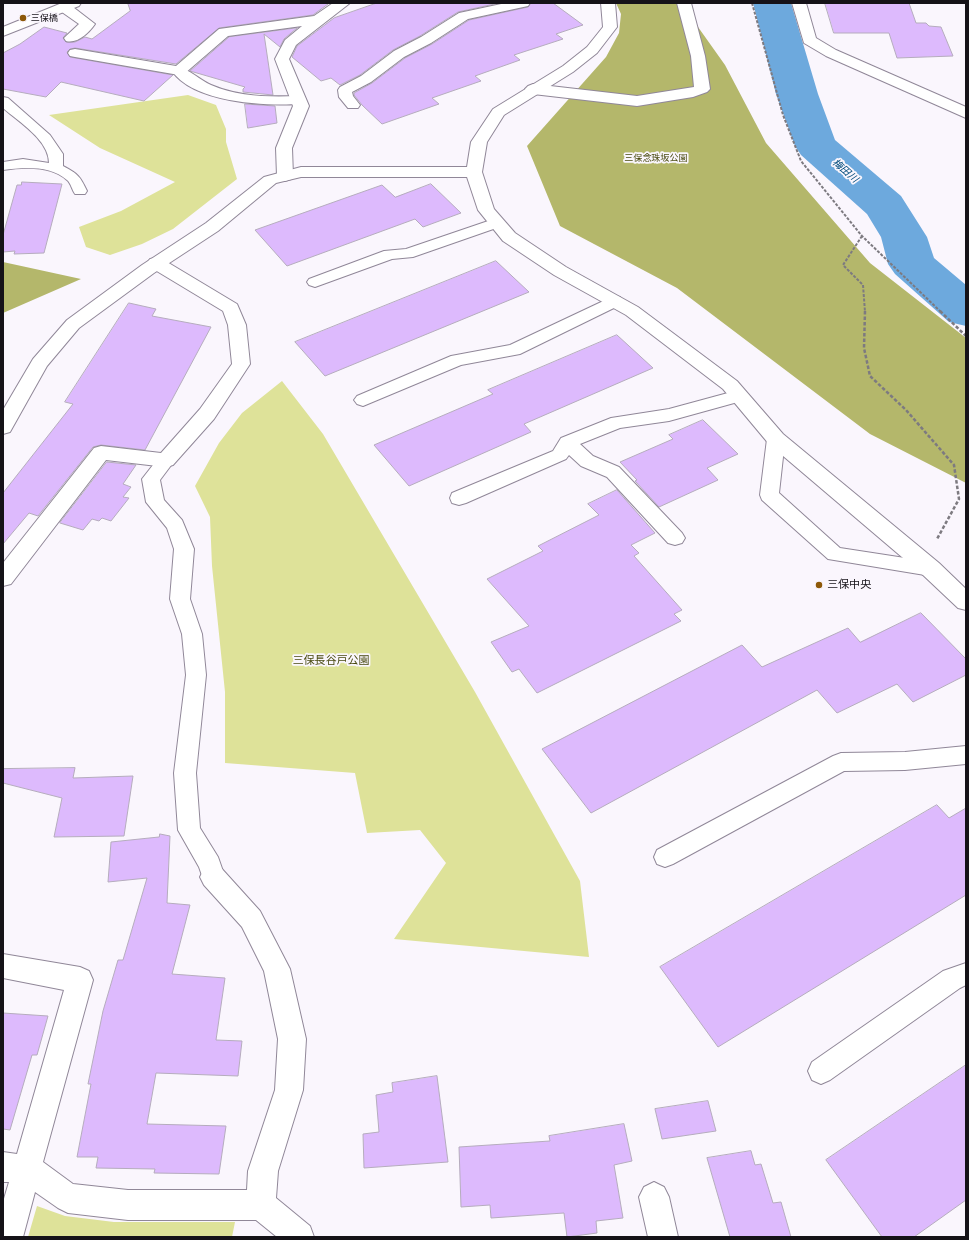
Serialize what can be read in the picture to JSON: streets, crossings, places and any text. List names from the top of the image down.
{
  "water": ["梅田川"],
  "parks": ["三保念珠坂公園", "三保長谷戸公園"],
  "places": ["三保橋", "三保中央"]
}
